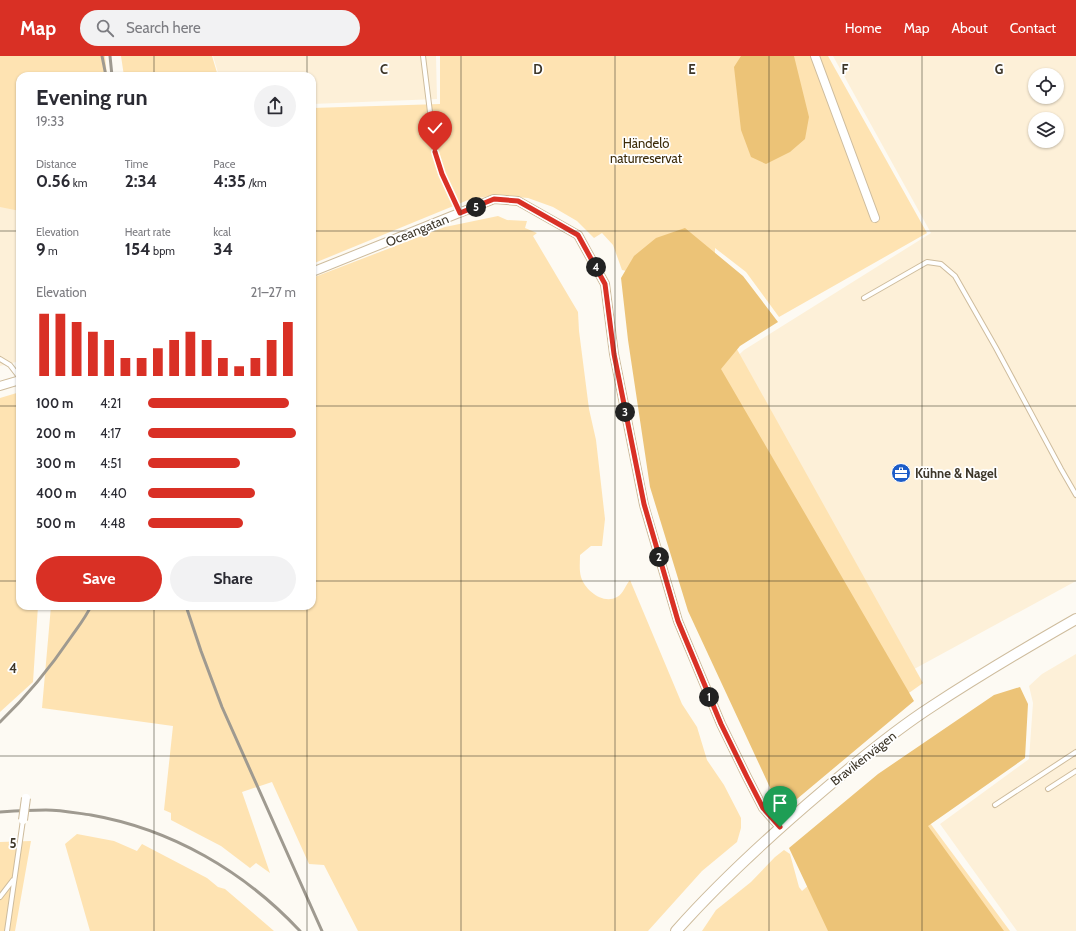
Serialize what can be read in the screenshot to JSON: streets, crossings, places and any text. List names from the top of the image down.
{
  "streets": {
    "street": ["Oceangatan", "Bravikenvägen"]
  },
  "crossings": [
    ["Oceangatan", "Bravikenvägen"]
  ],
  "parks": ["Händelö naturreservat"],
  "places": {
    "office": ["Kühne & Nagel"]
  },
  "page": {
    "header": "Map",
    "search": "Search here",
    "nav": [
      "Home",
      "Map",
      "About",
      "Contact"
    ],
    "heading": ["Evening run", "19:33"],
    "stats": [
      ["Distance", "0.56 km"],
      ["Time", "2:34"],
      ["Pace", "4:35 /km"],
      ["Elevation", "9 m"],
      ["Heart rate", "154 bpm"],
      ["kcal", "34"]
    ],
    "pins": [
      "5",
      "4",
      "3",
      "2",
      "1"
    ],
    "chart": ["Elevation", "21–27 m"],
    "list": [
      {
        "name": "100 m",
        "note": "4:21"
      },
      {
        "name": "200 m",
        "note": "4:17"
      },
      {
        "name": "300 m",
        "note": "4:51"
      },
      {
        "name": "400 m",
        "note": "4:40"
      },
      {
        "name": "500 m",
        "note": "4:48"
      }
    ],
    "buttons": ["Save", "Share"]
  },
  "grid": {
    "columns": [
      "C",
      "D",
      "E",
      "F",
      "G"
    ],
    "rows": ["4", "5"]
  }
}
